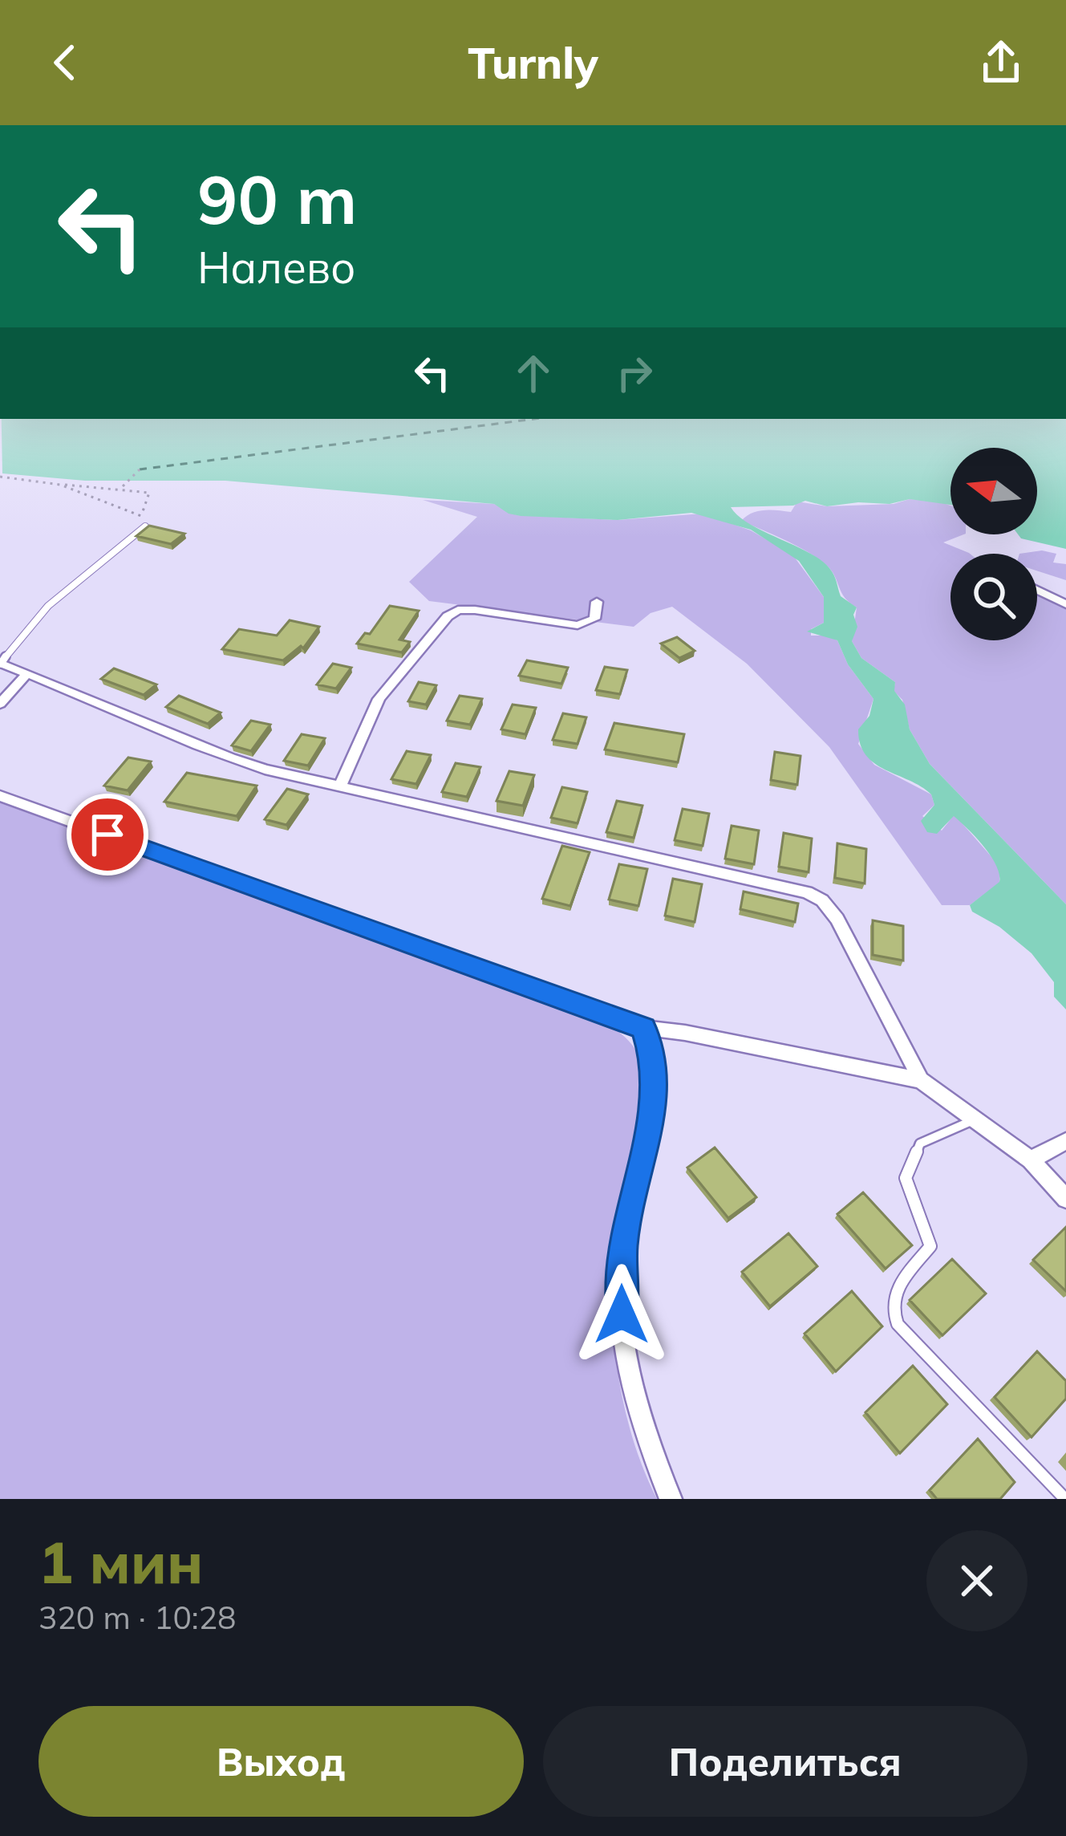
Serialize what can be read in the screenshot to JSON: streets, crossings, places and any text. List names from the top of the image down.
{
  "north": "left",
  "page": {
    "header": "Turnly",
    "turn": ["90 m", "Налево"],
    "heading": ["1 мин", "320 m · 10:28"],
    "buttons": ["Выход", "Поделиться"]
  }
}
